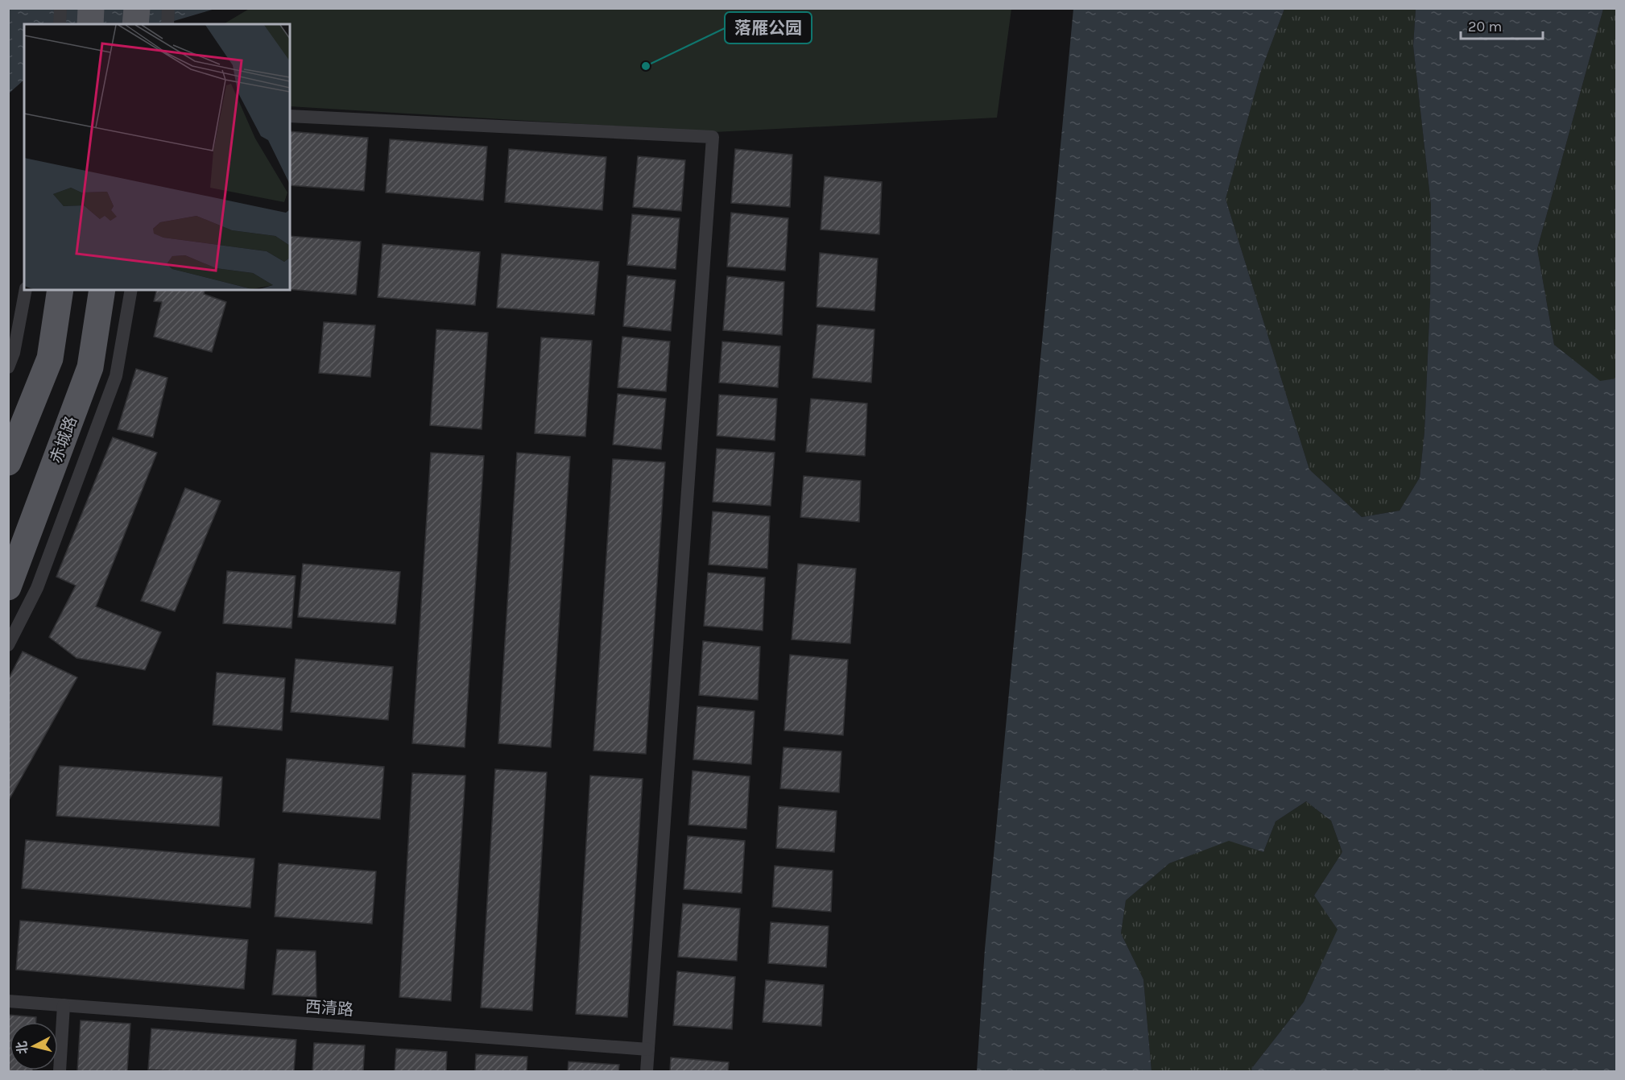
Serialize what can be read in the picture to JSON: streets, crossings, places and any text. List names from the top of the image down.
{
  "streets": {
    "main road": ["赤城路"],
    "lane": ["西清路"]
  },
  "places": ["落雁公园"],
  "scale_bar": "20 m",
  "north": "left"
}
